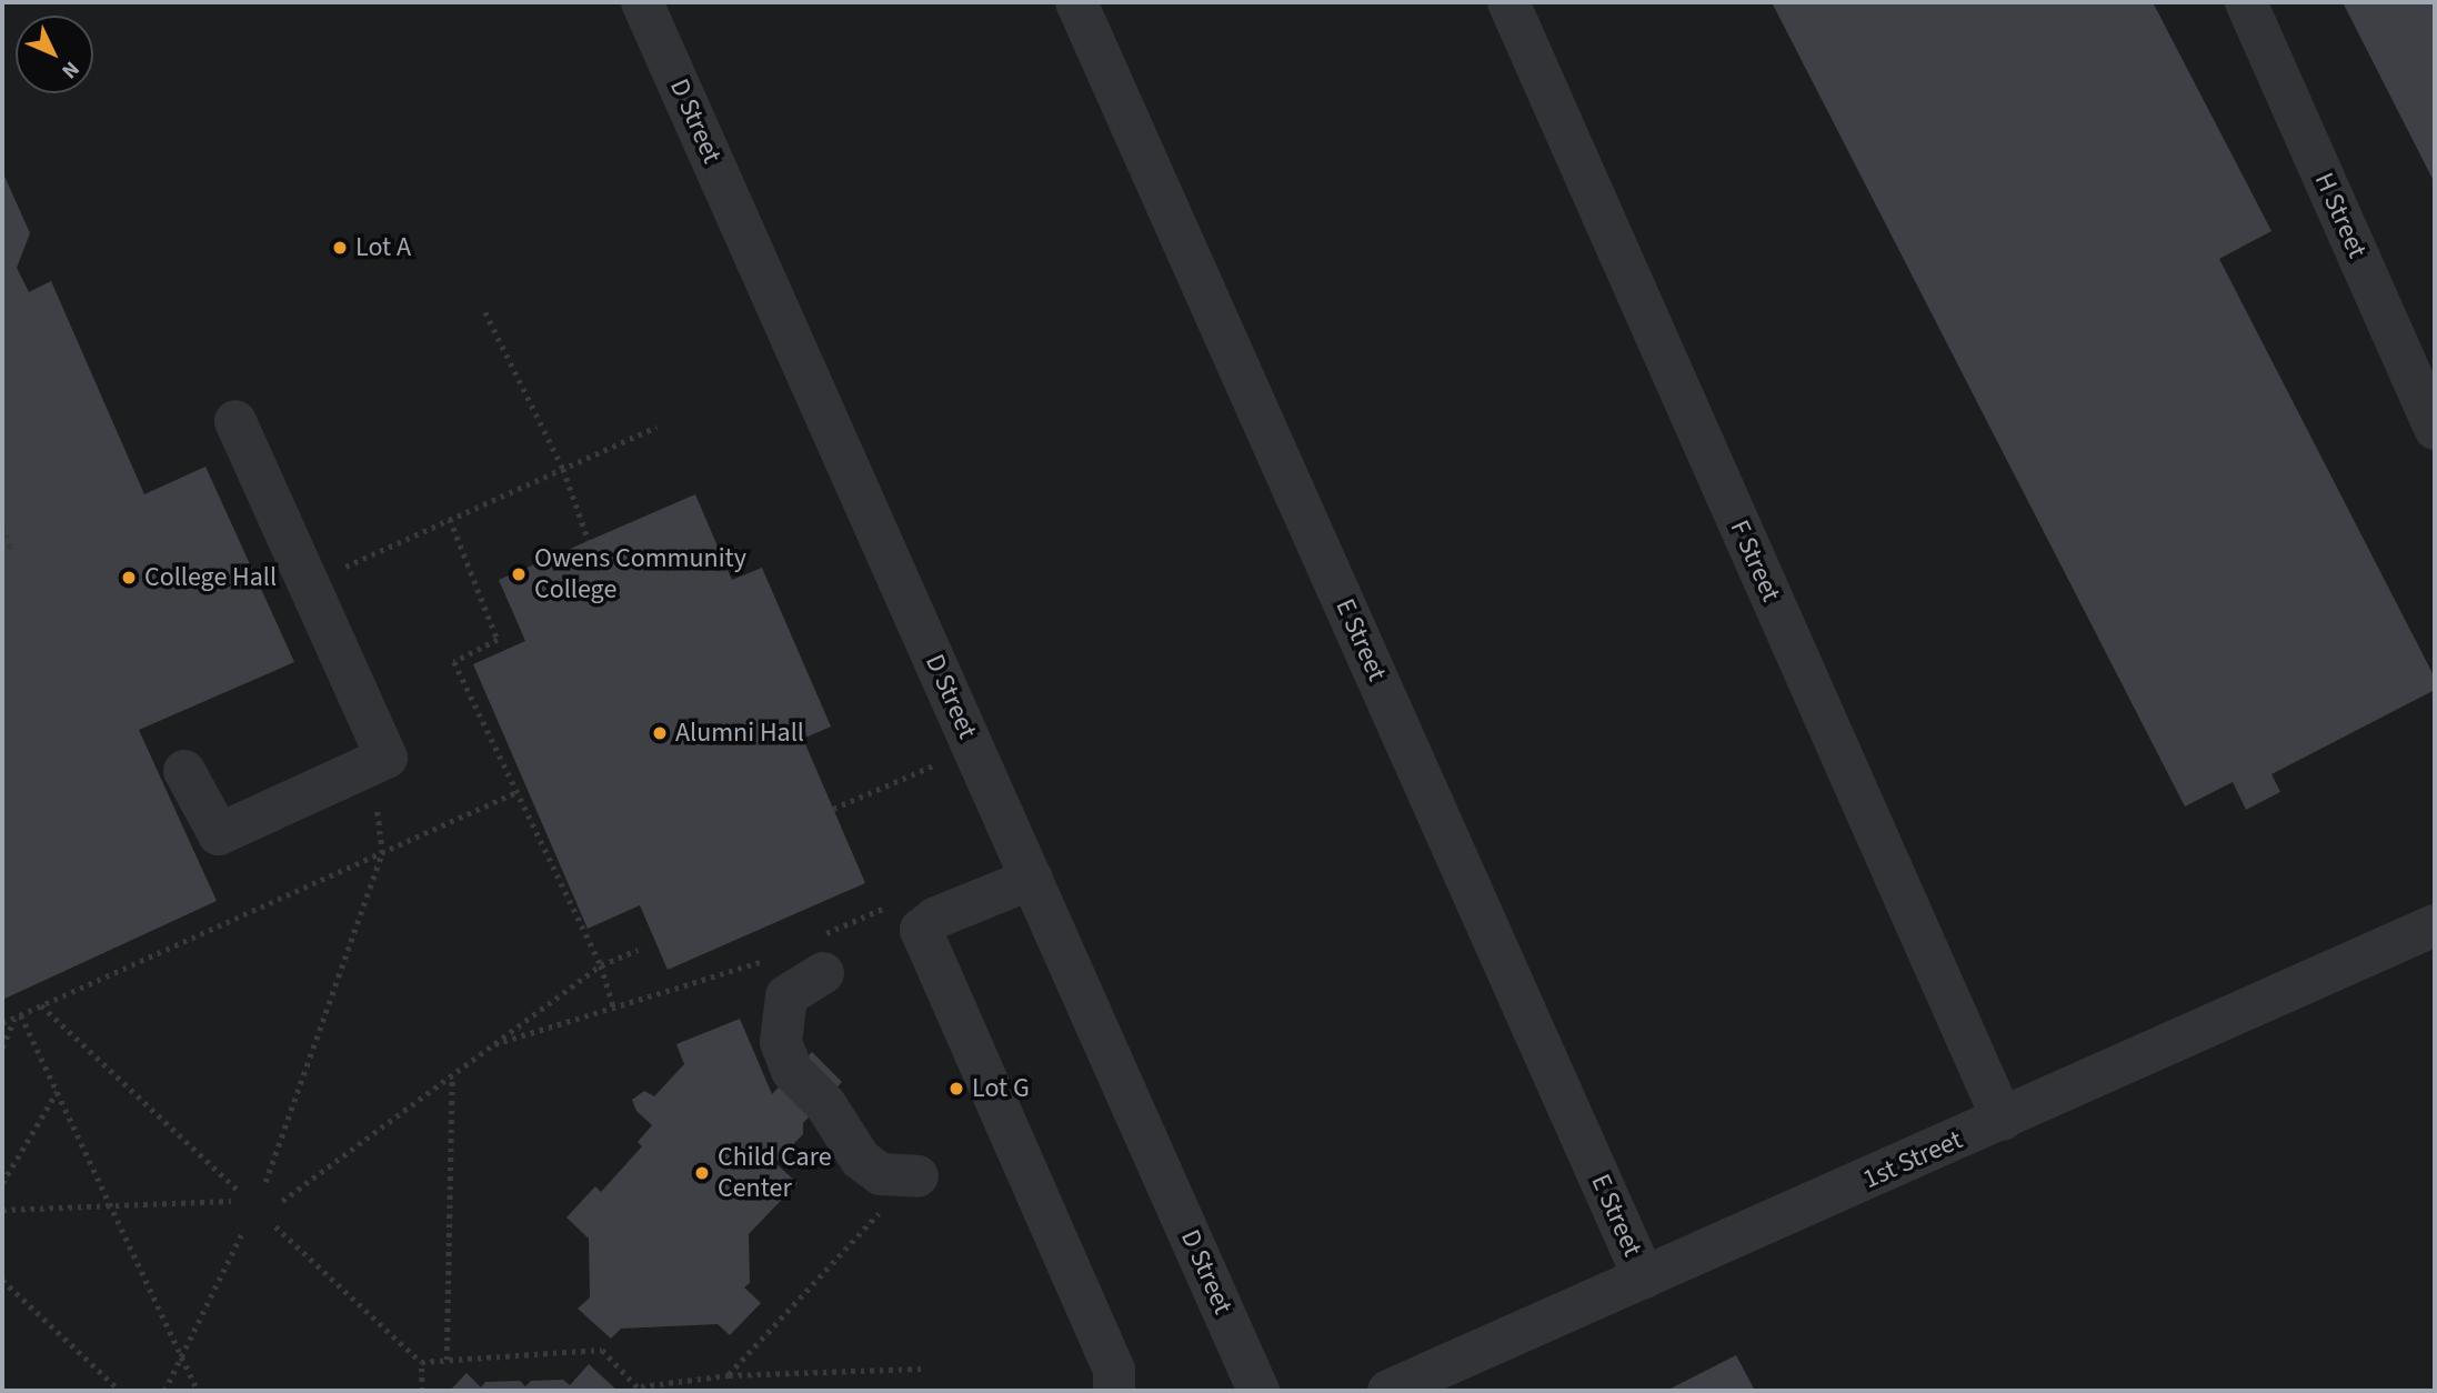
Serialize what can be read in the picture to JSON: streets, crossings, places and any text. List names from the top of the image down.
{
  "streets": {
    "street": [
      "D Street",
      "H Street",
      "F Street",
      "E Street",
      "1st Street"
    ]
  },
  "crossings": [
    ["F Street", "1st Street"],
    ["E Street", "1st Street"]
  ],
  "places": [
    "Lot A",
    "Owens Community College",
    "College Hall",
    "Alumni Hall",
    "Lot G",
    "Child Care Center"
  ],
  "north": "bottom right"
}
